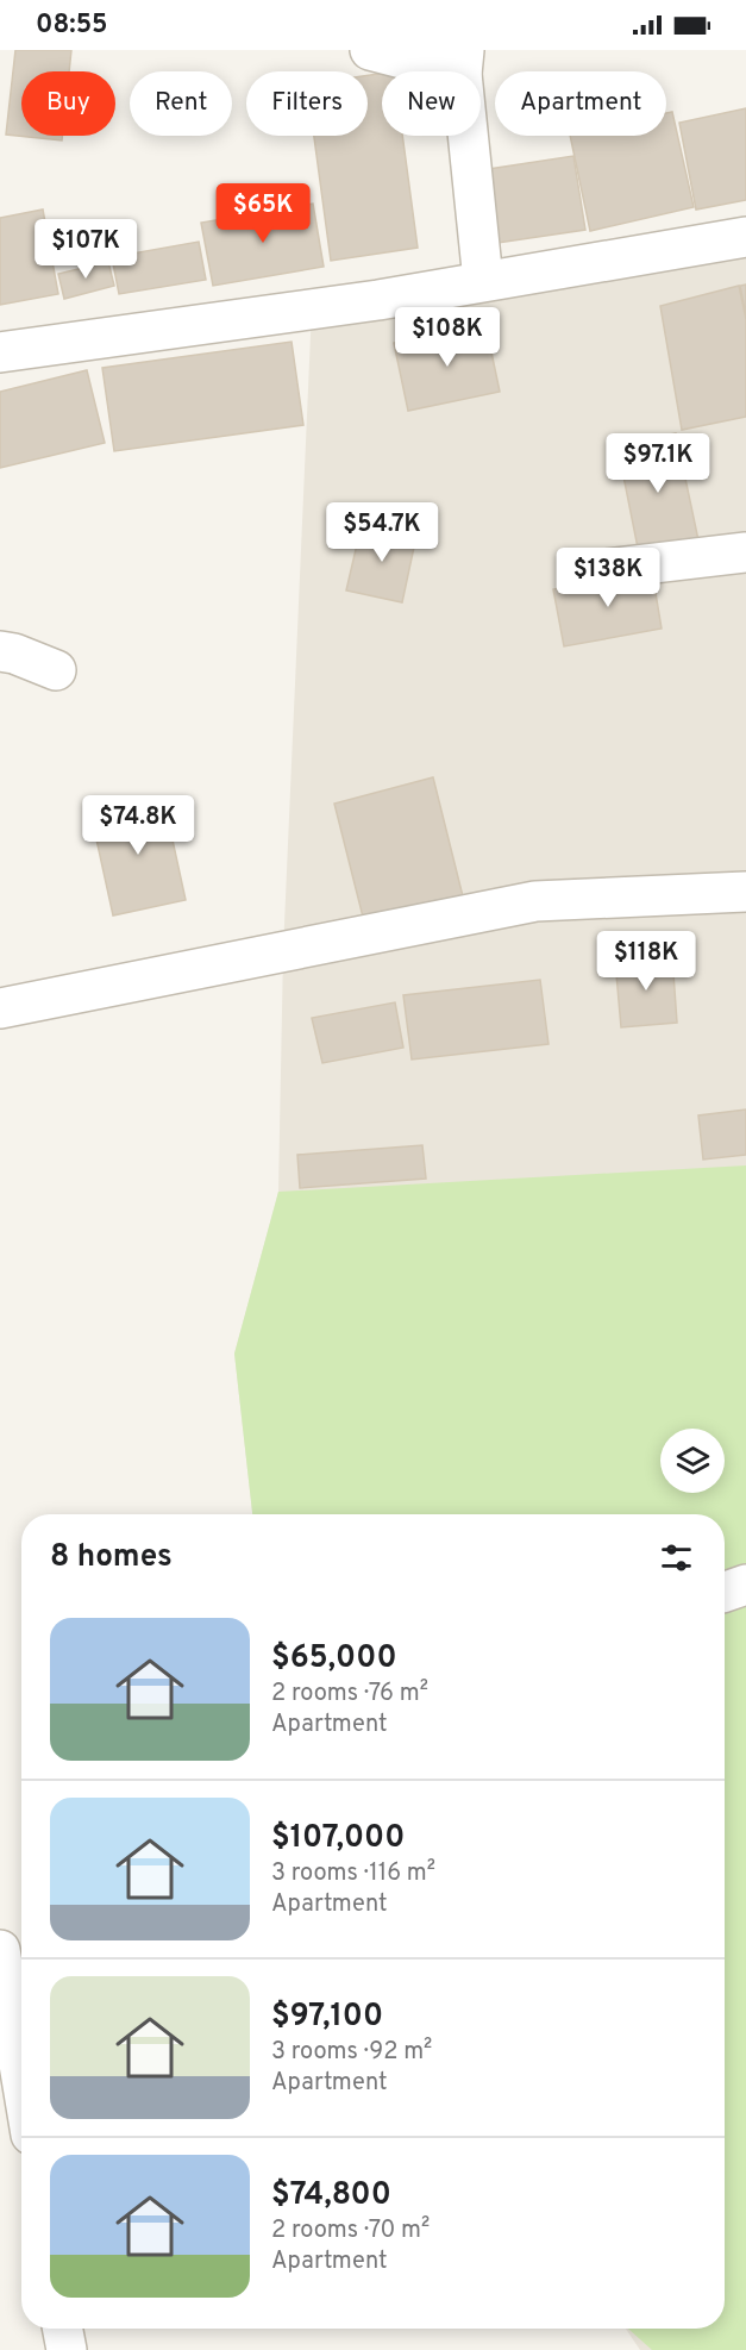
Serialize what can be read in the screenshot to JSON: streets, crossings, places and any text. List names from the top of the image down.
{
  "page": {
    "status": "08:55",
    "chip": [
      "Buy",
      "Rent",
      "Filters",
      "New",
      "Apartment"
    ],
    "price": [
      "$65K",
      "$107K",
      "$108K",
      "$97.1K",
      "$54.7K",
      "$138K",
      "$74.8K",
      "$118K"
    ],
    "heading": "8 homes",
    "list": [
      {
        "name": "$65,000",
        "note": "2 rooms · 76 m² · Apartment"
      },
      {
        "name": "$107,000",
        "note": "3 rooms · 116 m² · Apartment"
      },
      {
        "name": "$97,100",
        "note": "3 rooms · 92 m² · Apartment"
      },
      {
        "name": "$74,800",
        "note": "2 rooms · 70 m² · Apartment"
      }
    ]
  }
}
